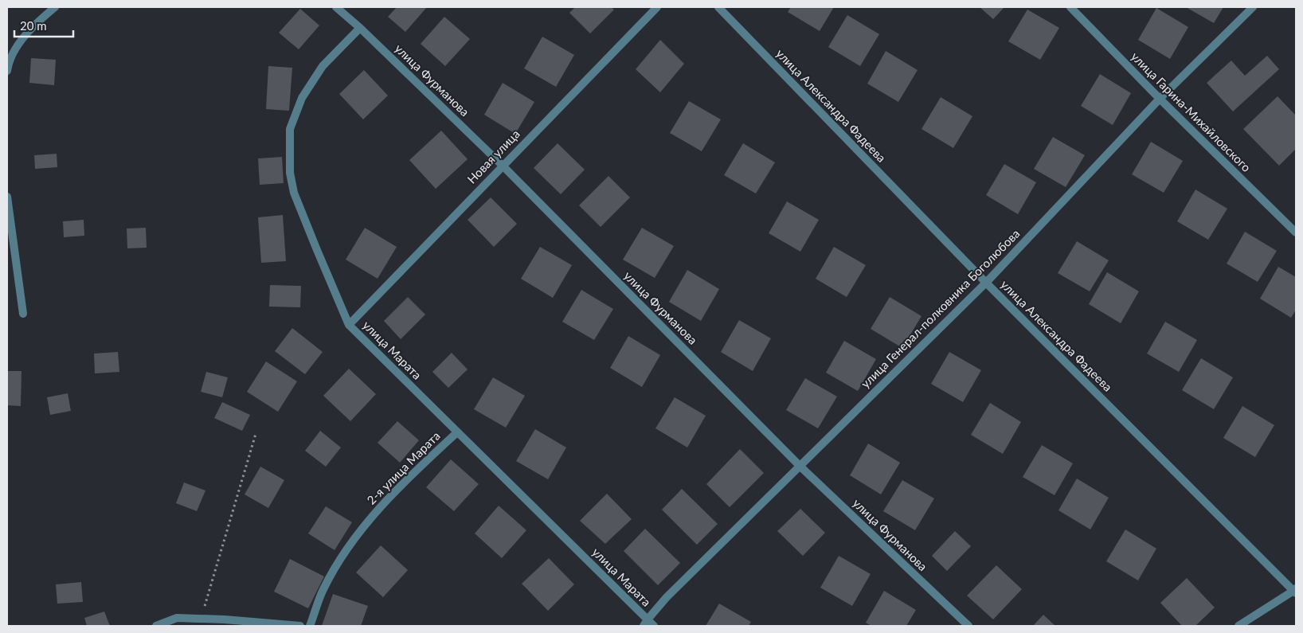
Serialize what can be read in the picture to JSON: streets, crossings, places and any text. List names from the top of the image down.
{
  "streets": {
    "street": [
      "улица Фурманова",
      "улица Александра Фадеева",
      "улица Гарина-Михайловского",
      "Новая улица",
      "улица Генерал-полковника Боголюбова",
      "улица Марата",
      "2-я улица Марата"
    ]
  },
  "crossings": [
    ["улица Фурманова", "Новая улица"],
    ["улица Фурманова", "улица Генерал-полковника Боголюбова"],
    ["улица Фурманова", "улица Марата"],
    ["улица Александра Фадеева", "улица Генерал-полковника Боголюбова"],
    ["улица Гарина-Михайловского", "улица Генерал-полковника Боголюбова"],
    ["Новая улица", "улица Марата"],
    ["улица Генерал-полковника Боголюбова", "улица Марата"],
    ["улица Марата", "2-я улица Марата"]
  ],
  "scale_bar": "20 m"
}
